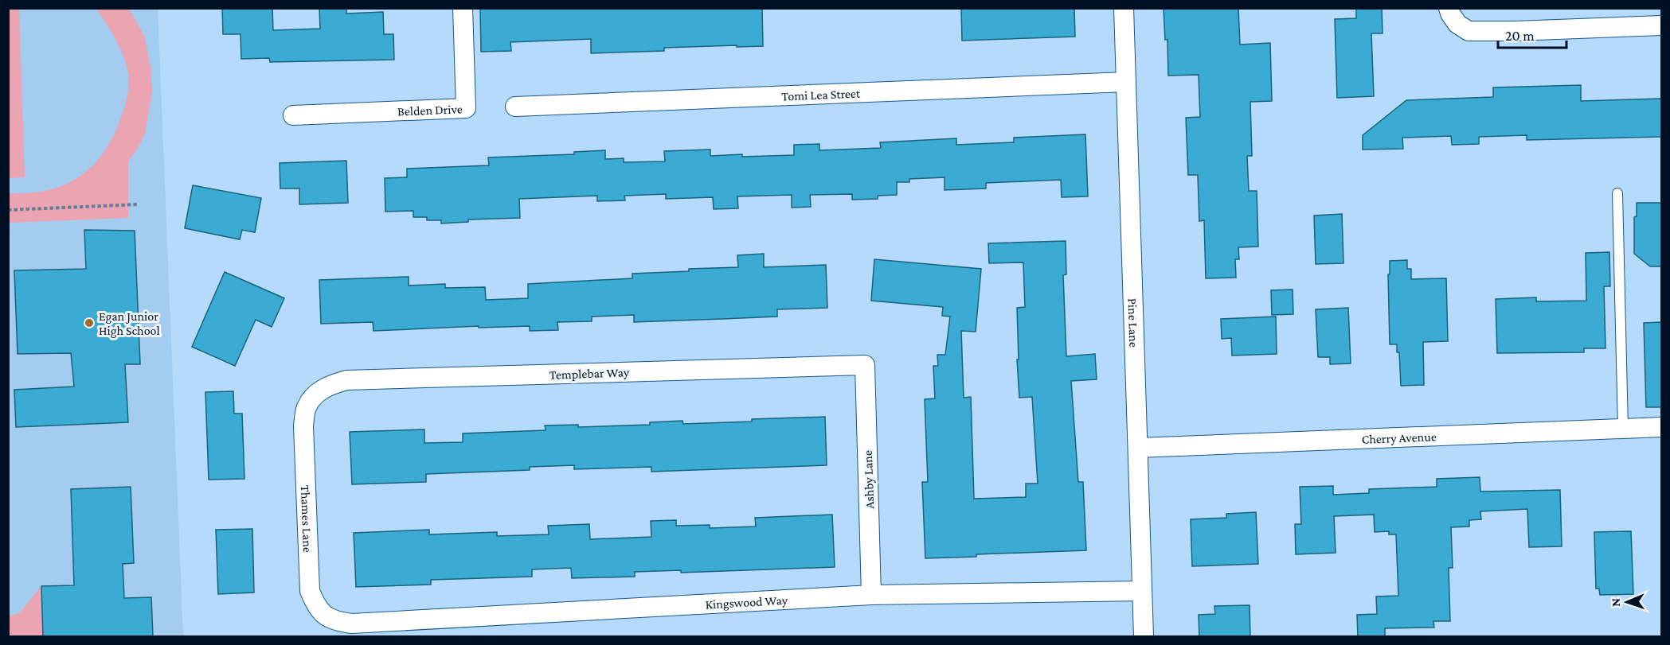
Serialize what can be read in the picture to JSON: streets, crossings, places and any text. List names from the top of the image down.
{
  "streets": {
    "street": [
      "Tomi Lea Street",
      "Belden Drive",
      "Pine Lane",
      "Templebar Way",
      "Cherry Avenue",
      "Ashby Lane",
      "Thames Lane",
      "Kingswood Way"
    ]
  },
  "crossings": [
    ["Tomi Lea Street", "Pine Lane"],
    ["Pine Lane", "Cherry Avenue"],
    ["Pine Lane", "Kingswood Way"],
    ["Templebar Way", "Ashby Lane"],
    ["Templebar Way", "Thames Lane"],
    ["Ashby Lane", "Kingswood Way"],
    ["Thames Lane", "Kingswood Way"]
  ],
  "places": ["Egan Junior High School"],
  "scale_bar": "20 m",
  "north": "left"
}
